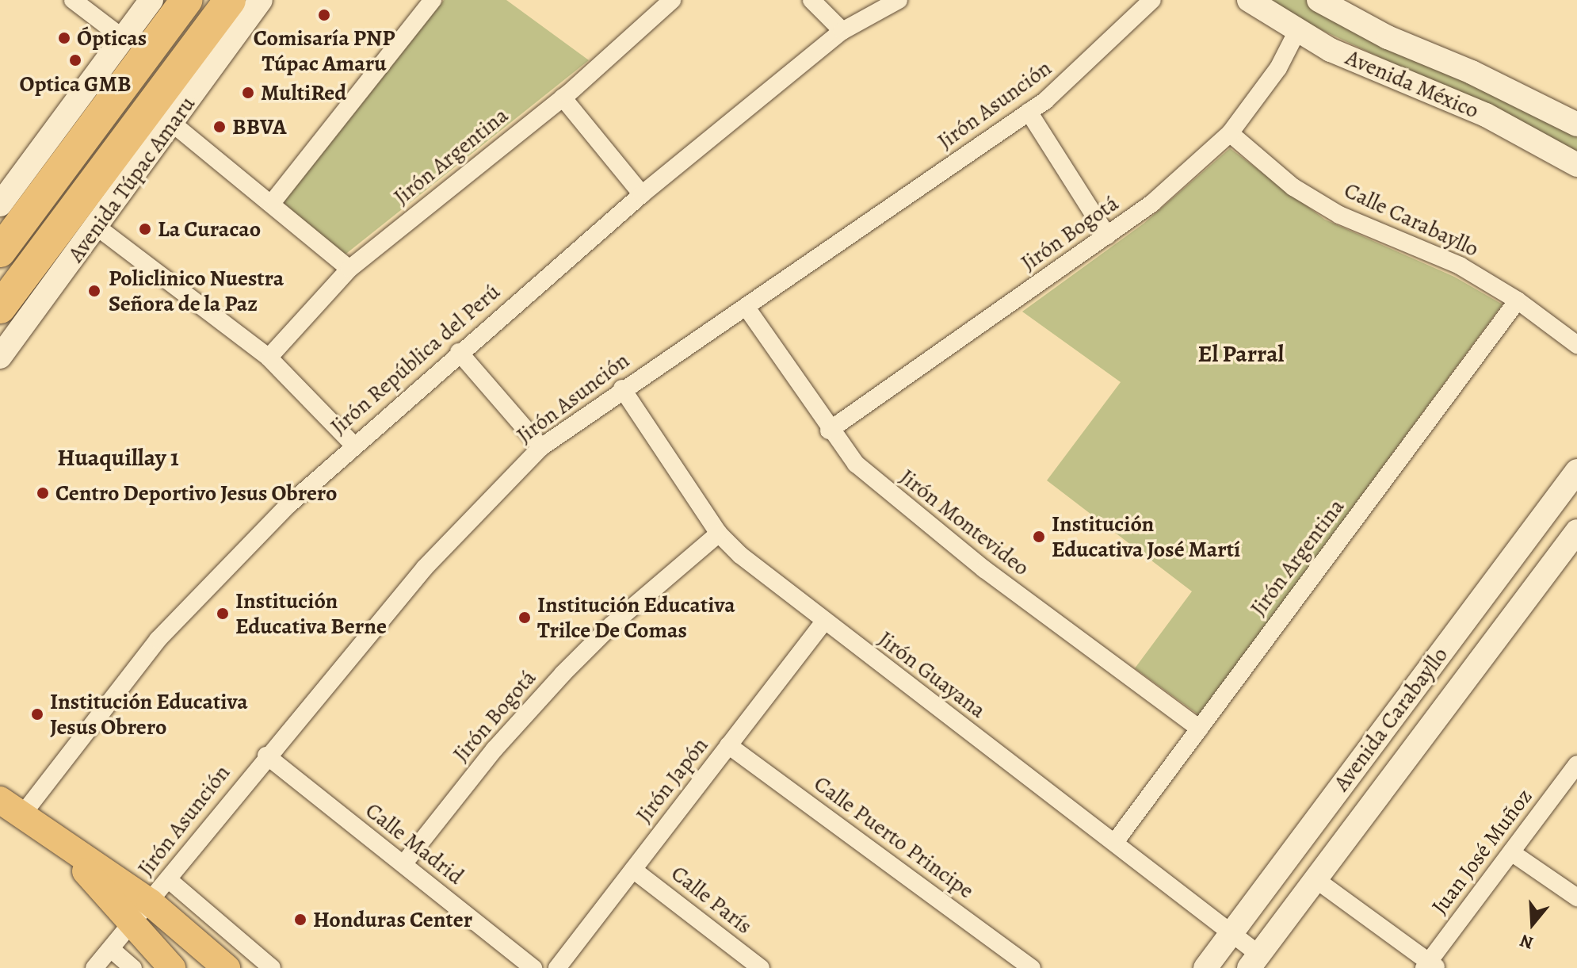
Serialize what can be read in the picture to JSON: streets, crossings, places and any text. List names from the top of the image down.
{
  "streets": {
    "highway": ["Avenida Túpac Amaru"],
    "main road": ["Avenida México", "Avenida Carabayllo"],
    "street": [
      "Jirón Asunción",
      "Jirón Argentina",
      "Calle Carabayllo",
      "Jirón Bogotá",
      "Jirón República del Perú",
      "Jirón Montevideo",
      "Jirón Guayana",
      "Jirón Japón",
      "Calle Puerto Principe",
      "Calle Madrid",
      "Juan José Muñoz",
      "Calle París"
    ]
  },
  "crossings": [
    ["Avenida México", "Jirón Bogotá"],
    ["Jirón Asunción", "Jirón Montevideo"],
    ["Jirón Asunción", "Jirón Guayana"],
    ["Jirón Asunción", "Calle Madrid"],
    ["Jirón Argentina", "Calle Carabayllo"],
    ["Jirón Argentina", "Jirón Montevideo"],
    ["Jirón Argentina", "Jirón Guayana"],
    ["Calle Carabayllo", "Jirón Bogotá"],
    ["Jirón Bogotá", "Jirón Montevideo"],
    ["Jirón Bogotá", "Jirón Guayana"],
    ["Jirón Bogotá", "Calle Madrid"],
    ["Jirón Guayana", "Avenida Carabayllo"],
    ["Jirón Guayana", "Jirón Japón"],
    ["Jirón Japón", "Calle Puerto Principe"],
    ["Jirón Japón", "Calle París"]
  ],
  "districts": ["El Parral", "Huaquillay 1"],
  "places": [
    "Comisaría PNP Túpac Amaru",
    "Ópticas",
    "Optica GMB",
    "MultiRed",
    "BBVA",
    "La Curacao",
    "Policlinico Nuestra Señora de la Paz",
    "Centro Deportivo Jesus Obrero",
    "Institución Educativa José Martí",
    "Institución Educativa Berne",
    "Institución Educativa Trilce De Comas",
    "Institución Educativa Jesus Obrero",
    "Honduras Center"
  ],
  "north": "bottom"
}
